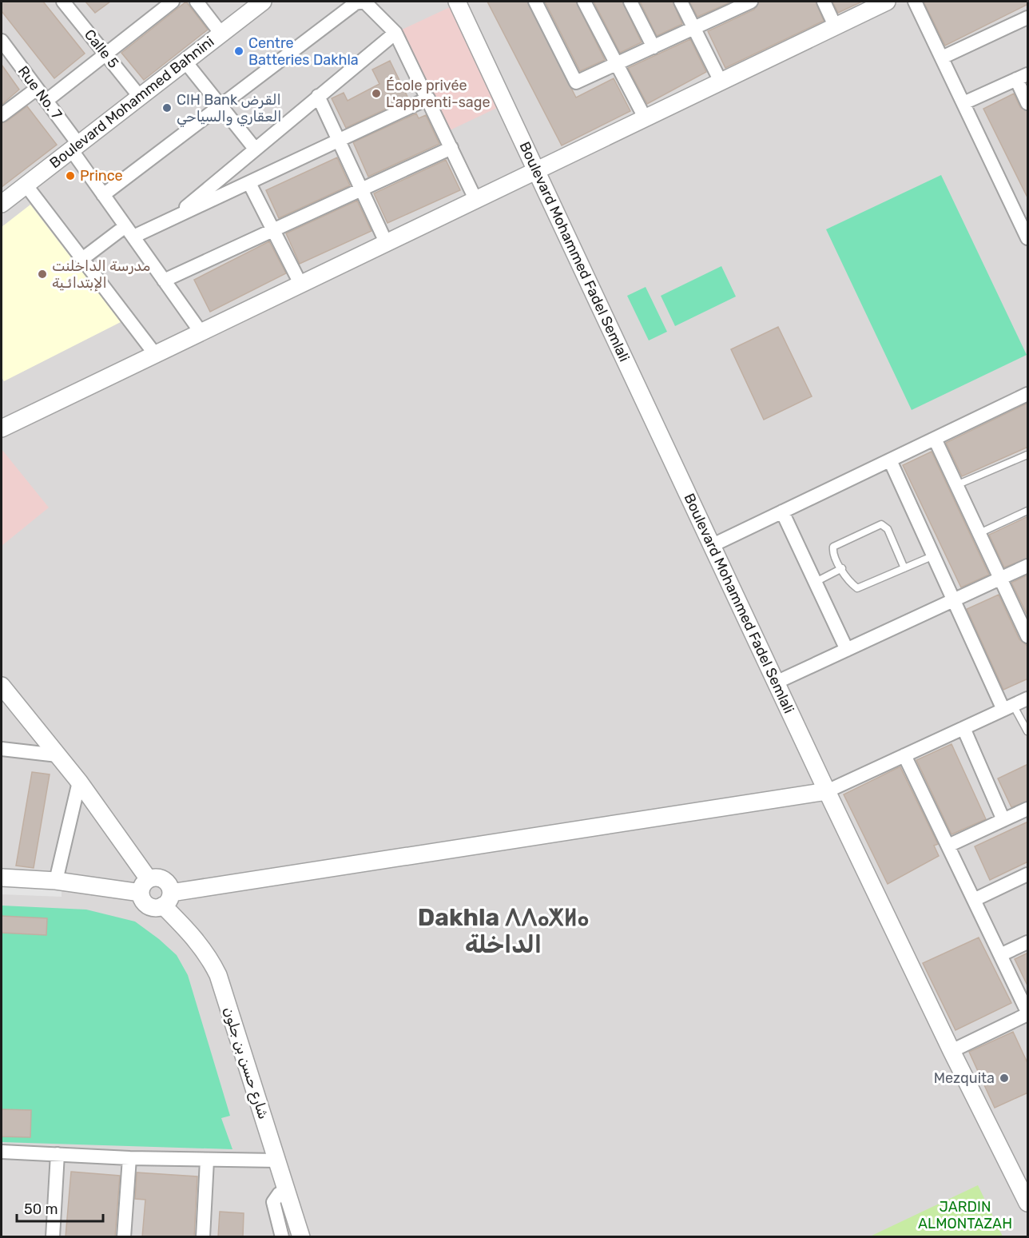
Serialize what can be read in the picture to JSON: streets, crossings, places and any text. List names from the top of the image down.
{
  "streets": {
    "street": [
      "Calle 5",
      "Rue No. 7",
      "Boulevard Mohammed Bahnini",
      "Boulevard Mohammed Fadel Semlali",
      "شارع حسن بن جلون"
    ]
  },
  "crossings": [
    ["Calle 5", "Boulevard Mohammed Bahnini"],
    ["Rue No. 7", "Boulevard Mohammed Bahnini"]
  ],
  "districts": ["Dakhla ⴷⴷⴰⵅⵍⴰ الداخلة"],
  "parks": ["JARDIN ALMONTAZAH"],
  "places": [
    "Centre Batteries Dakhla",
    "École privée L'apprenti-sage",
    "CIH Bank القرض العقاري والسياحي",
    "Prince",
    "مدرسة الداخلنت الإبتدائـية",
    "Mezquita"
  ],
  "scale_bar": "50 m"
}
